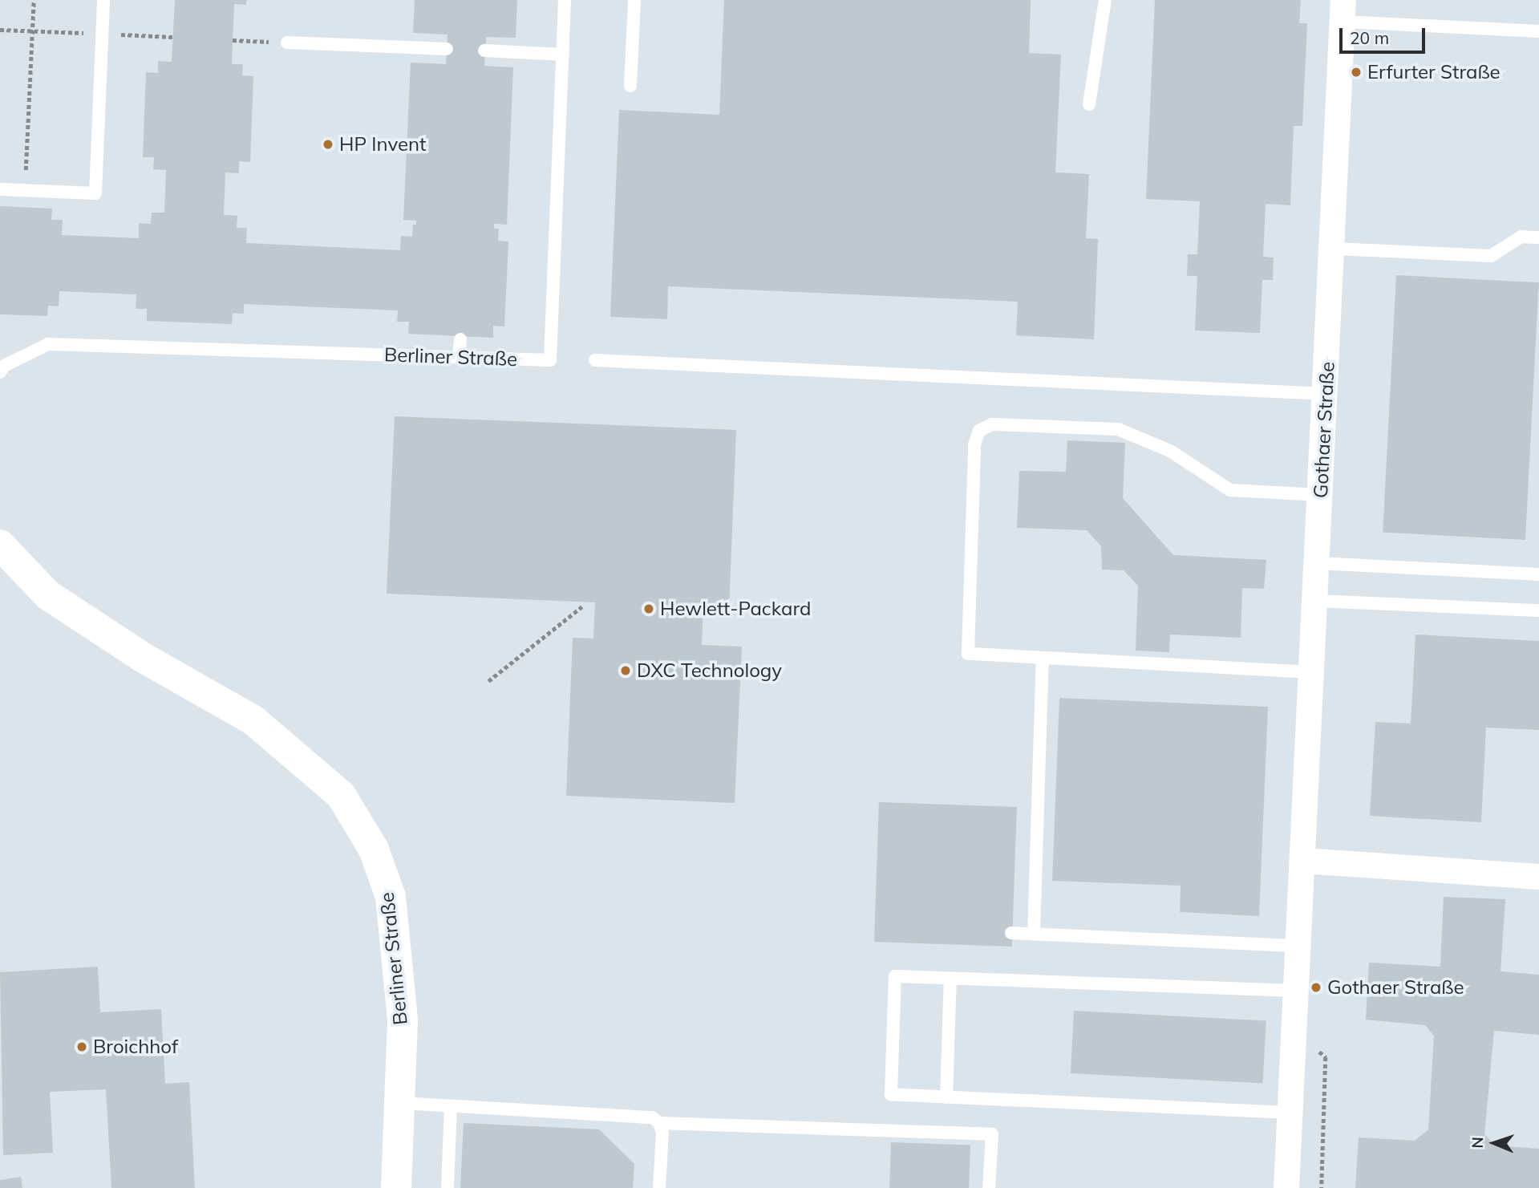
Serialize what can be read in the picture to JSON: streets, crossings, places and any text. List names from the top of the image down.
{
  "streets": {
    "street": ["Berliner Straße", "Gothaer Straße"]
  },
  "places": [
    "Erfurter Straße",
    "HP Invent",
    "Hewlett-Packard",
    "DXC Technology",
    "Gothaer Straße",
    "Broichhof"
  ],
  "scale_bar": "20 m",
  "north": "left"
}
